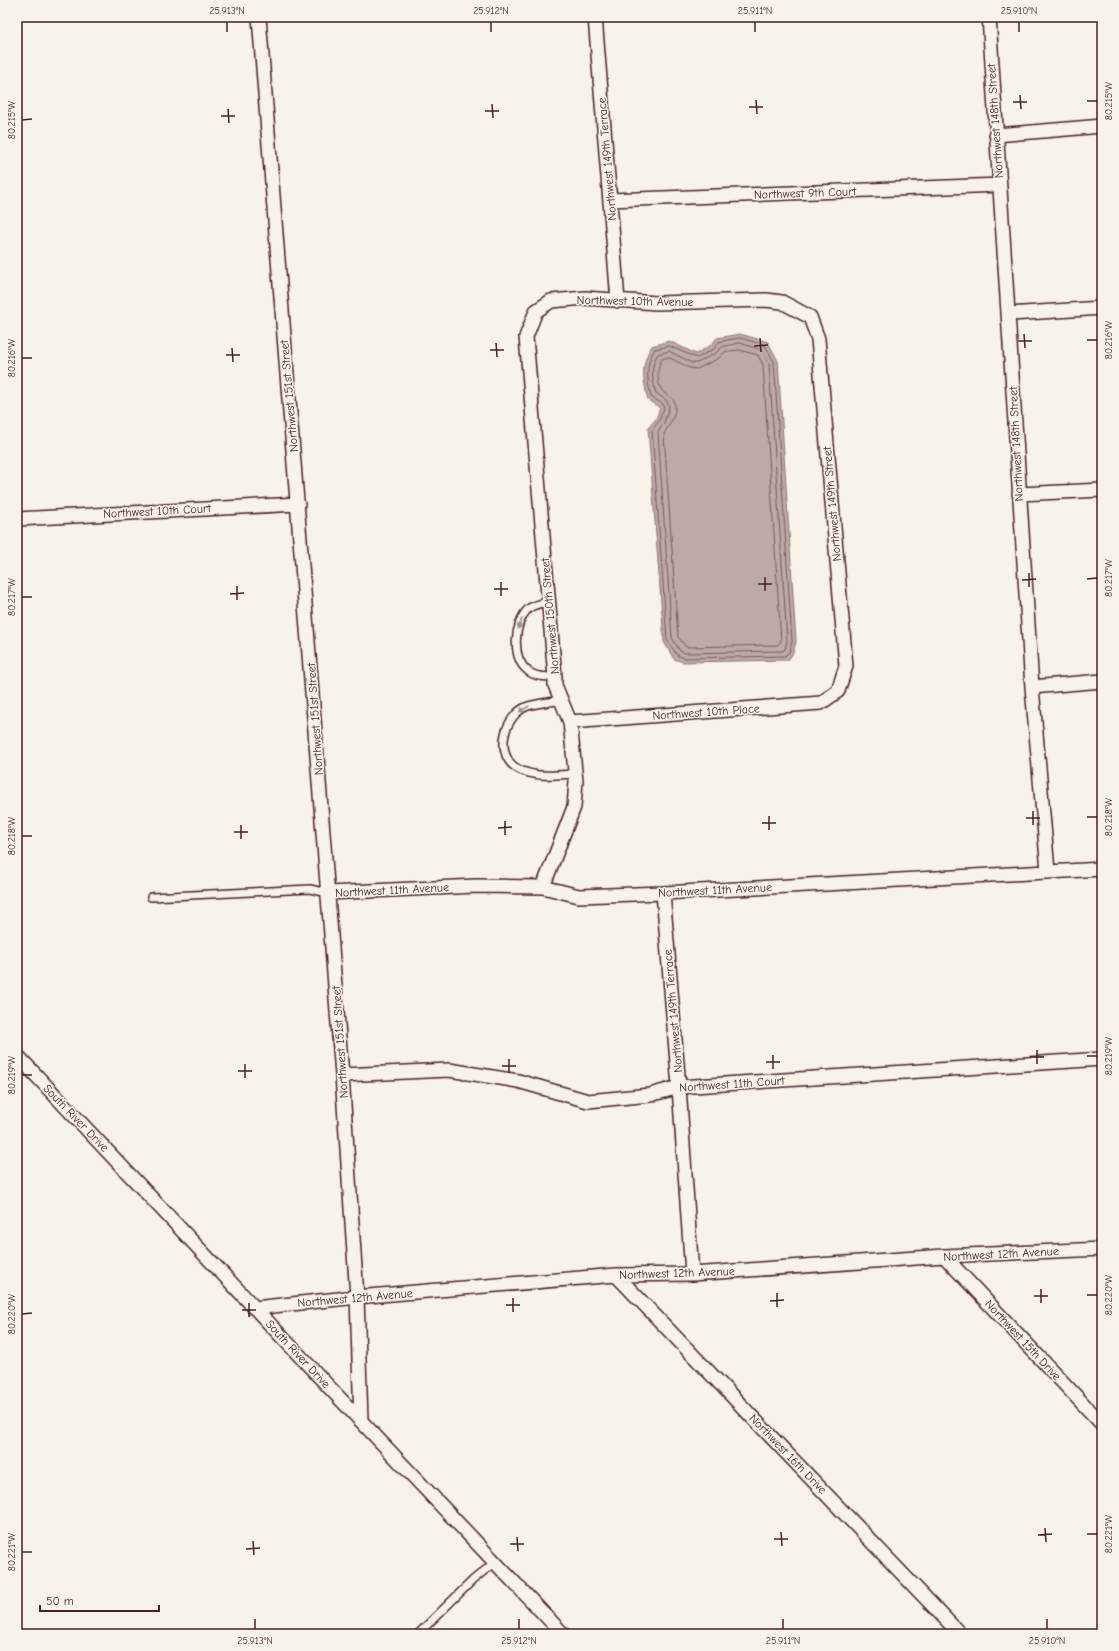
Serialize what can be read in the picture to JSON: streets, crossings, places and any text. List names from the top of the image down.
{
  "streets": {
    "street": [
      "Northwest 148th Street",
      "Northwest 149th Terrace",
      "Northwest 9th Court",
      "Northwest 10th Avenue",
      "Northwest 151st Street",
      "Northwest 149th Street",
      "Northwest 10th Court",
      "Northwest 150th Street",
      "Northwest 10th Place",
      "Northwest 11th Avenue",
      "Northwest 11th Court",
      "South River Drive",
      "Northwest 12th Avenue",
      "Northwest 15th Drive",
      "Northwest 16th Drive"
    ]
  },
  "crossings": [
    ["Northwest 148th Street", "Northwest 9th Court"],
    ["Northwest 148th Street", "Northwest 11th Avenue"],
    ["Northwest 149th Terrace", "Northwest 9th Court"],
    ["Northwest 149th Terrace", "Northwest 10th Avenue"],
    ["Northwest 149th Terrace", "Northwest 11th Avenue"],
    ["Northwest 149th Terrace", "Northwest 11th Court"],
    ["Northwest 149th Terrace", "Northwest 12th Avenue"],
    ["Northwest 10th Avenue", "Northwest 149th Street"],
    ["Northwest 10th Avenue", "Northwest 150th Street"],
    ["Northwest 151st Street", "Northwest 10th Court"],
    ["Northwest 151st Street", "Northwest 11th Avenue"],
    ["Northwest 151st Street", "Northwest 11th Court"],
    ["Northwest 151st Street", "South River Drive"],
    ["Northwest 151st Street", "Northwest 12th Avenue"],
    ["Northwest 149th Street", "Northwest 10th Place"],
    ["Northwest 150th Street", "Northwest 10th Place"],
    ["Northwest 150th Street", "Northwest 11th Avenue"],
    ["South River Drive", "Northwest 12th Avenue"],
    ["Northwest 12th Avenue", "Northwest 15th Drive"],
    ["Northwest 12th Avenue", "Northwest 16th Drive"]
  ],
  "scale_bar": "50 m",
  "coordinates": [
    "25.913°N",
    "25.912°N",
    "25.911°N",
    "25.910°N",
    "80.215°W",
    "80.216°W",
    "80.217°W",
    "80.218°W",
    "80.219°W",
    "80.220°W",
    "80.221°W"
  ]
}
